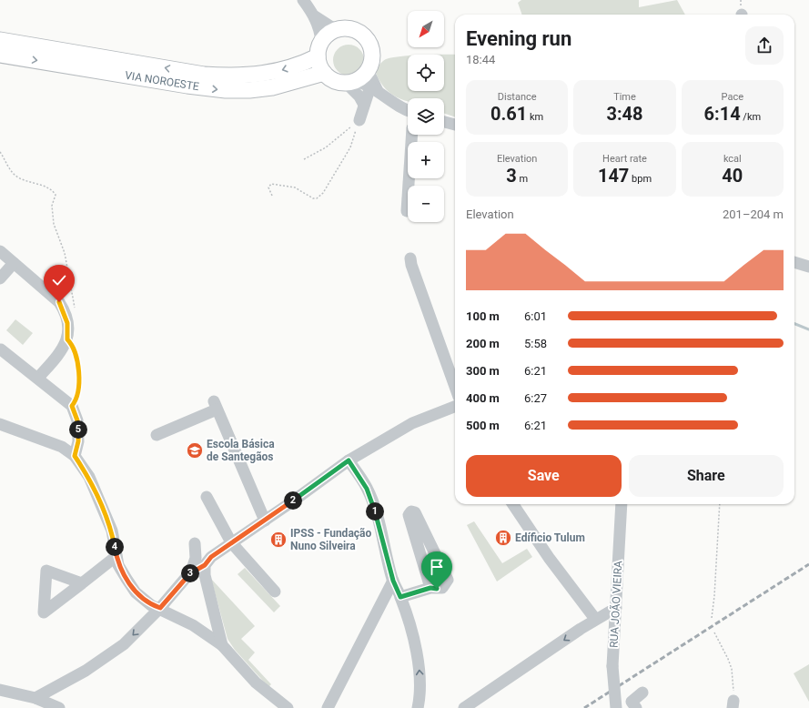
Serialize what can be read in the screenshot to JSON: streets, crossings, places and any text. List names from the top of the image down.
{
  "streets": {
    "main road": ["VIA NOROESTE"],
    "street": ["RUA JOÃO VIEIRA"]
  },
  "places": {
    "school or university": ["Escola Básica de Santegãos"],
    "building": ["Edíficio Tulum", "IPSS - Fundação Nuno Silveira"]
  },
  "north": "bottom left",
  "page": {
    "map_buttons": ["+", "−"],
    "heading": ["Evening run", "18:44"],
    "stats": [
      ["Distance", "0.61 km"],
      ["Time", "3:48"],
      ["Pace", "6:14 /km"],
      ["Elevation", "3 m"],
      ["Heart rate", "147 bpm"],
      ["kcal", "40"]
    ],
    "chart": ["Elevation", "201–204 m"],
    "list": [
      {
        "name": "100 m",
        "note": "6:01"
      },
      {
        "name": "200 m",
        "note": "5:58"
      },
      {
        "name": "300 m",
        "note": "6:21"
      },
      {
        "name": "400 m",
        "note": "6:27"
      },
      {
        "name": "500 m",
        "note": "6:21"
      }
    ],
    "pins": [
      "5",
      "2",
      "1",
      "4",
      "3"
    ],
    "buttons": ["Save", "Share"]
  }
}
